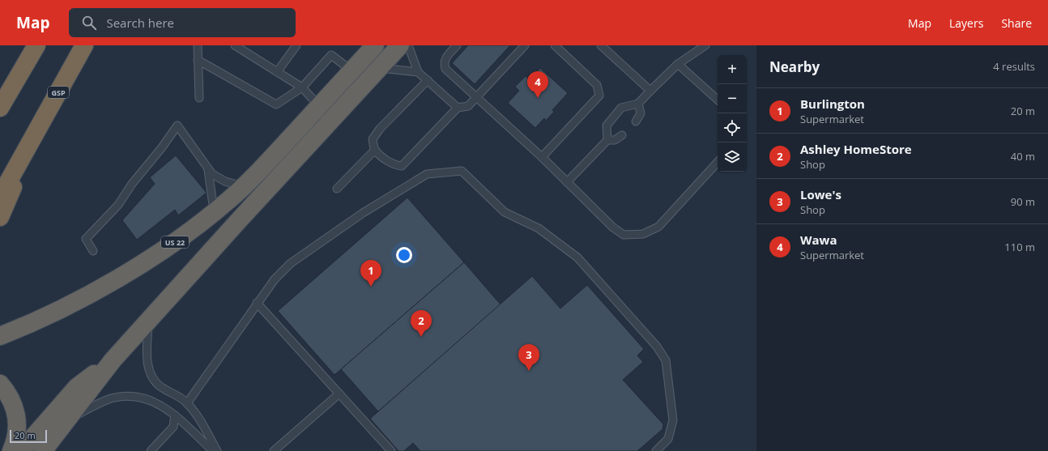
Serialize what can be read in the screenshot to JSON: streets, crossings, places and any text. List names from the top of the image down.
{
  "streets": {
    "highway": ["GSP", "US 22"]
  },
  "scale_bar": "20 m",
  "page": {
    "header": "Map",
    "search": "Search here",
    "nav": ["Map", "Layers", "Share"],
    "heading": ["Nearby", "4 results"],
    "map_buttons": ["+", "−"],
    "pins": [
      "4",
      "1",
      "2",
      "3"
    ],
    "list": [
      {
        "mark": "1",
        "name": "Burlington",
        "note": "Supermarket",
        "value": "20 m"
      },
      {
        "mark": "2",
        "name": "Ashley HomeStore",
        "note": "Shop",
        "value": "40 m"
      },
      {
        "mark": "3",
        "name": "Lowe's",
        "note": "Shop",
        "value": "90 m"
      },
      {
        "mark": "4",
        "name": "Wawa",
        "note": "Supermarket",
        "value": "110 m"
      }
    ],
    "scale": "20 m"
  }
}
